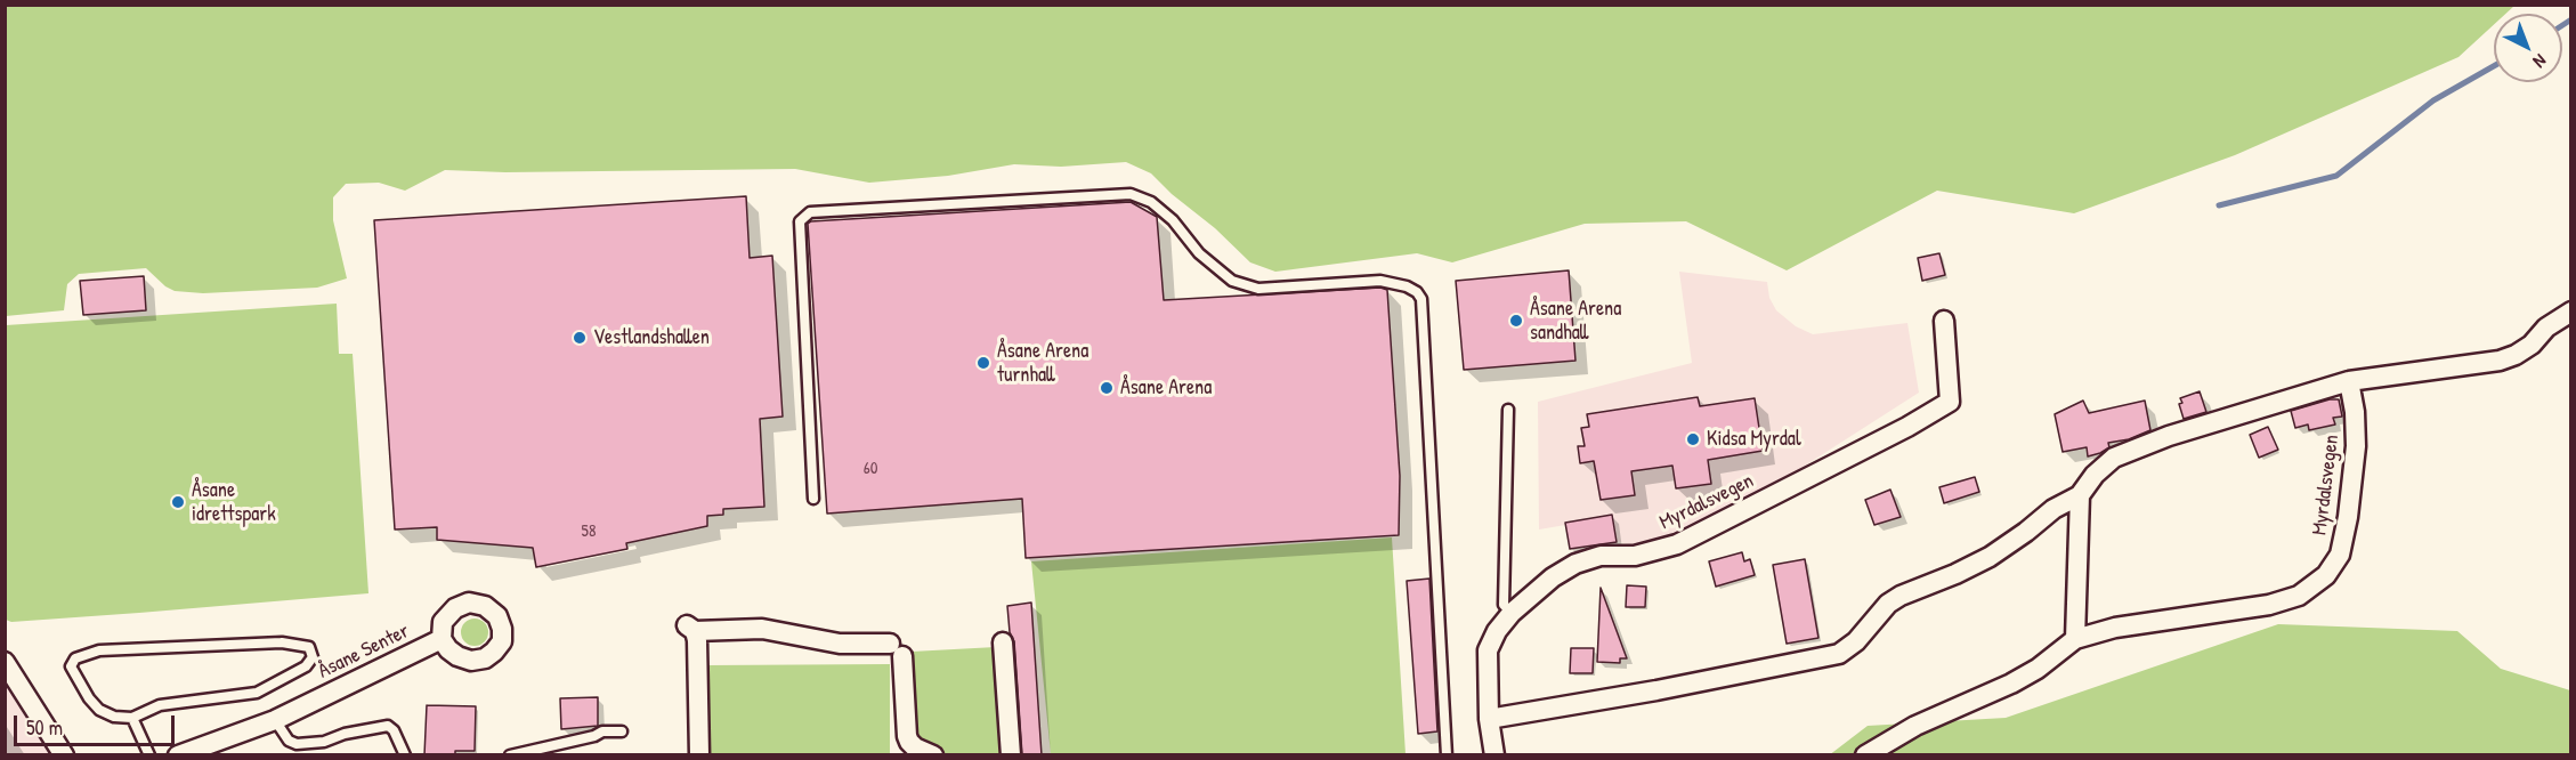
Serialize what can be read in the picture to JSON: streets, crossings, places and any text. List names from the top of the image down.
{
  "streets": {
    "street": ["Myrdalsvegen", "Åsane Senter"]
  },
  "places": [
    "Åsane Arena sandhall",
    "Vestlandshallen",
    "Åsane Arena turnhall",
    "Åsane Arena",
    "Kidsa Myrdal",
    "Åsane idrettspark"
  ],
  "house_numbers": ["60", "58"],
  "scale_bar": "50 m",
  "north": "bottom right"
}
